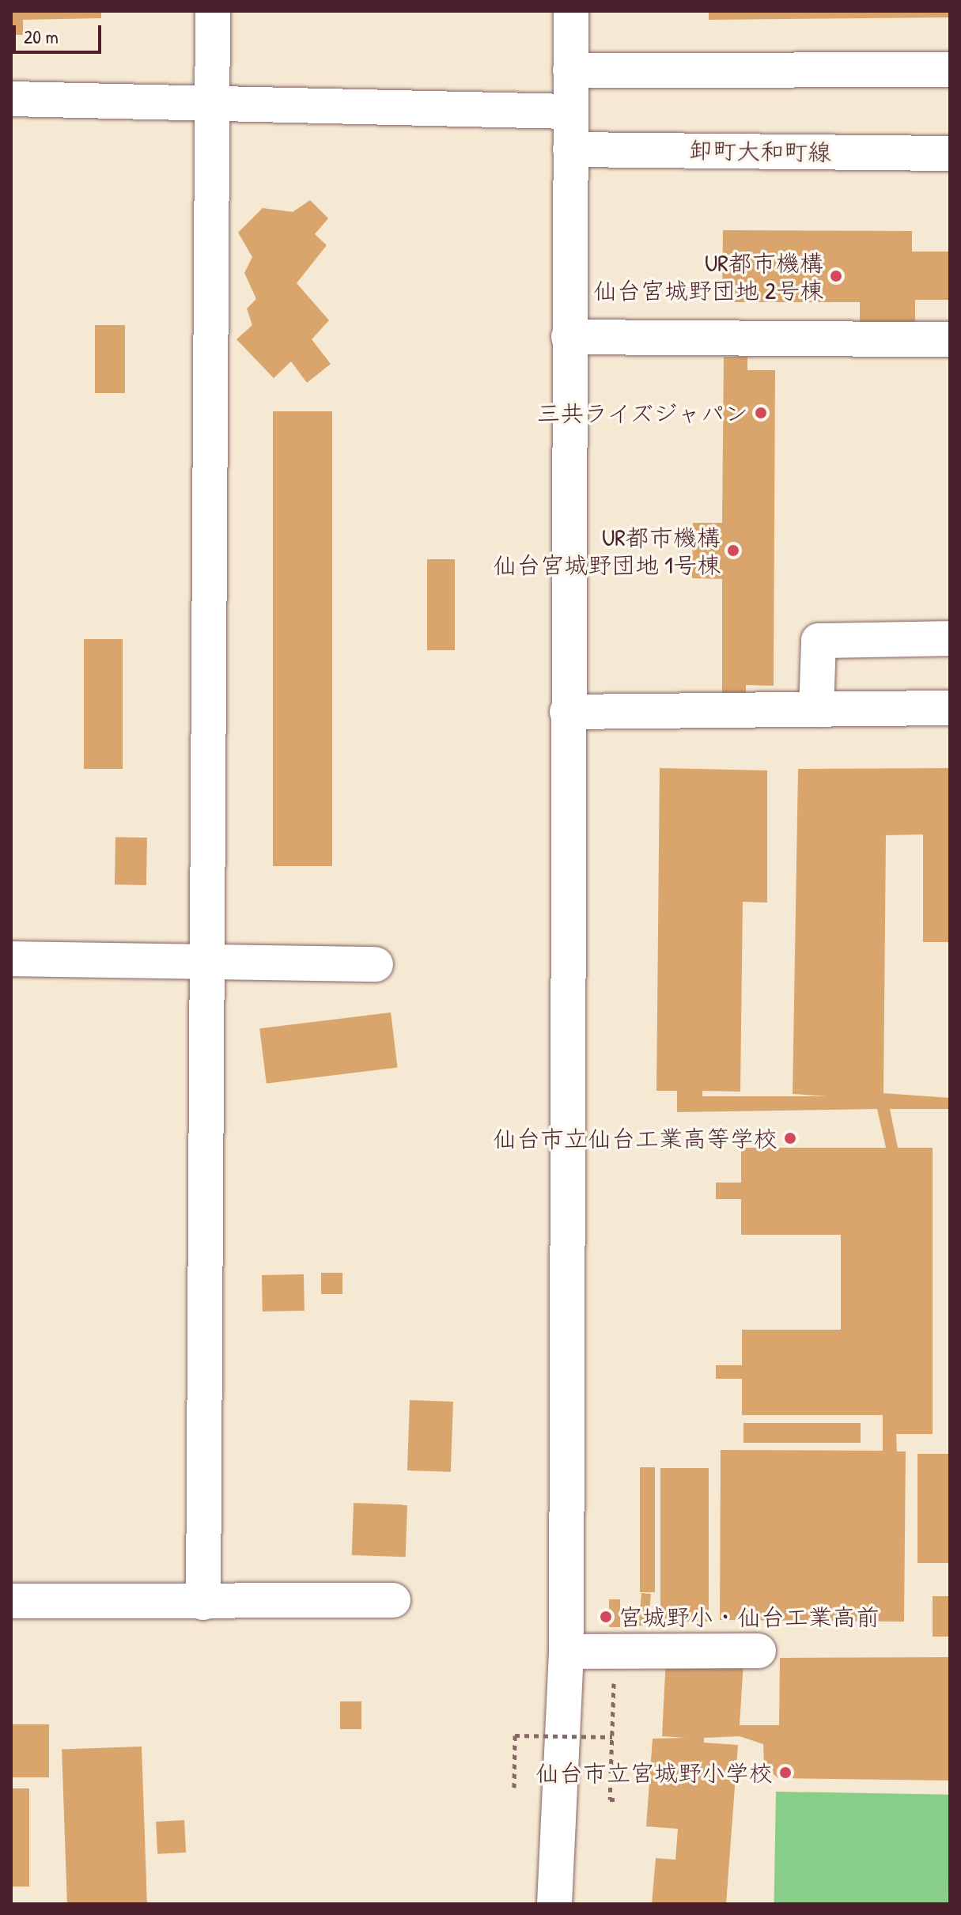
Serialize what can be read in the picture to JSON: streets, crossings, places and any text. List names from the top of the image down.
{
  "streets": {
    "street": ["卸町大和町線"]
  },
  "places": [
    "UR都市機構 仙台宮城野団地 2号棟",
    "三共ライズジャパン",
    "UR都市機構 仙台宮城野団地 1号棟",
    "仙台市立仙台工業高等学校",
    "宮城野小・仙台工業高前",
    "仙台市立宮城野小学校"
  ],
  "scale_bar": "20 m"
}
